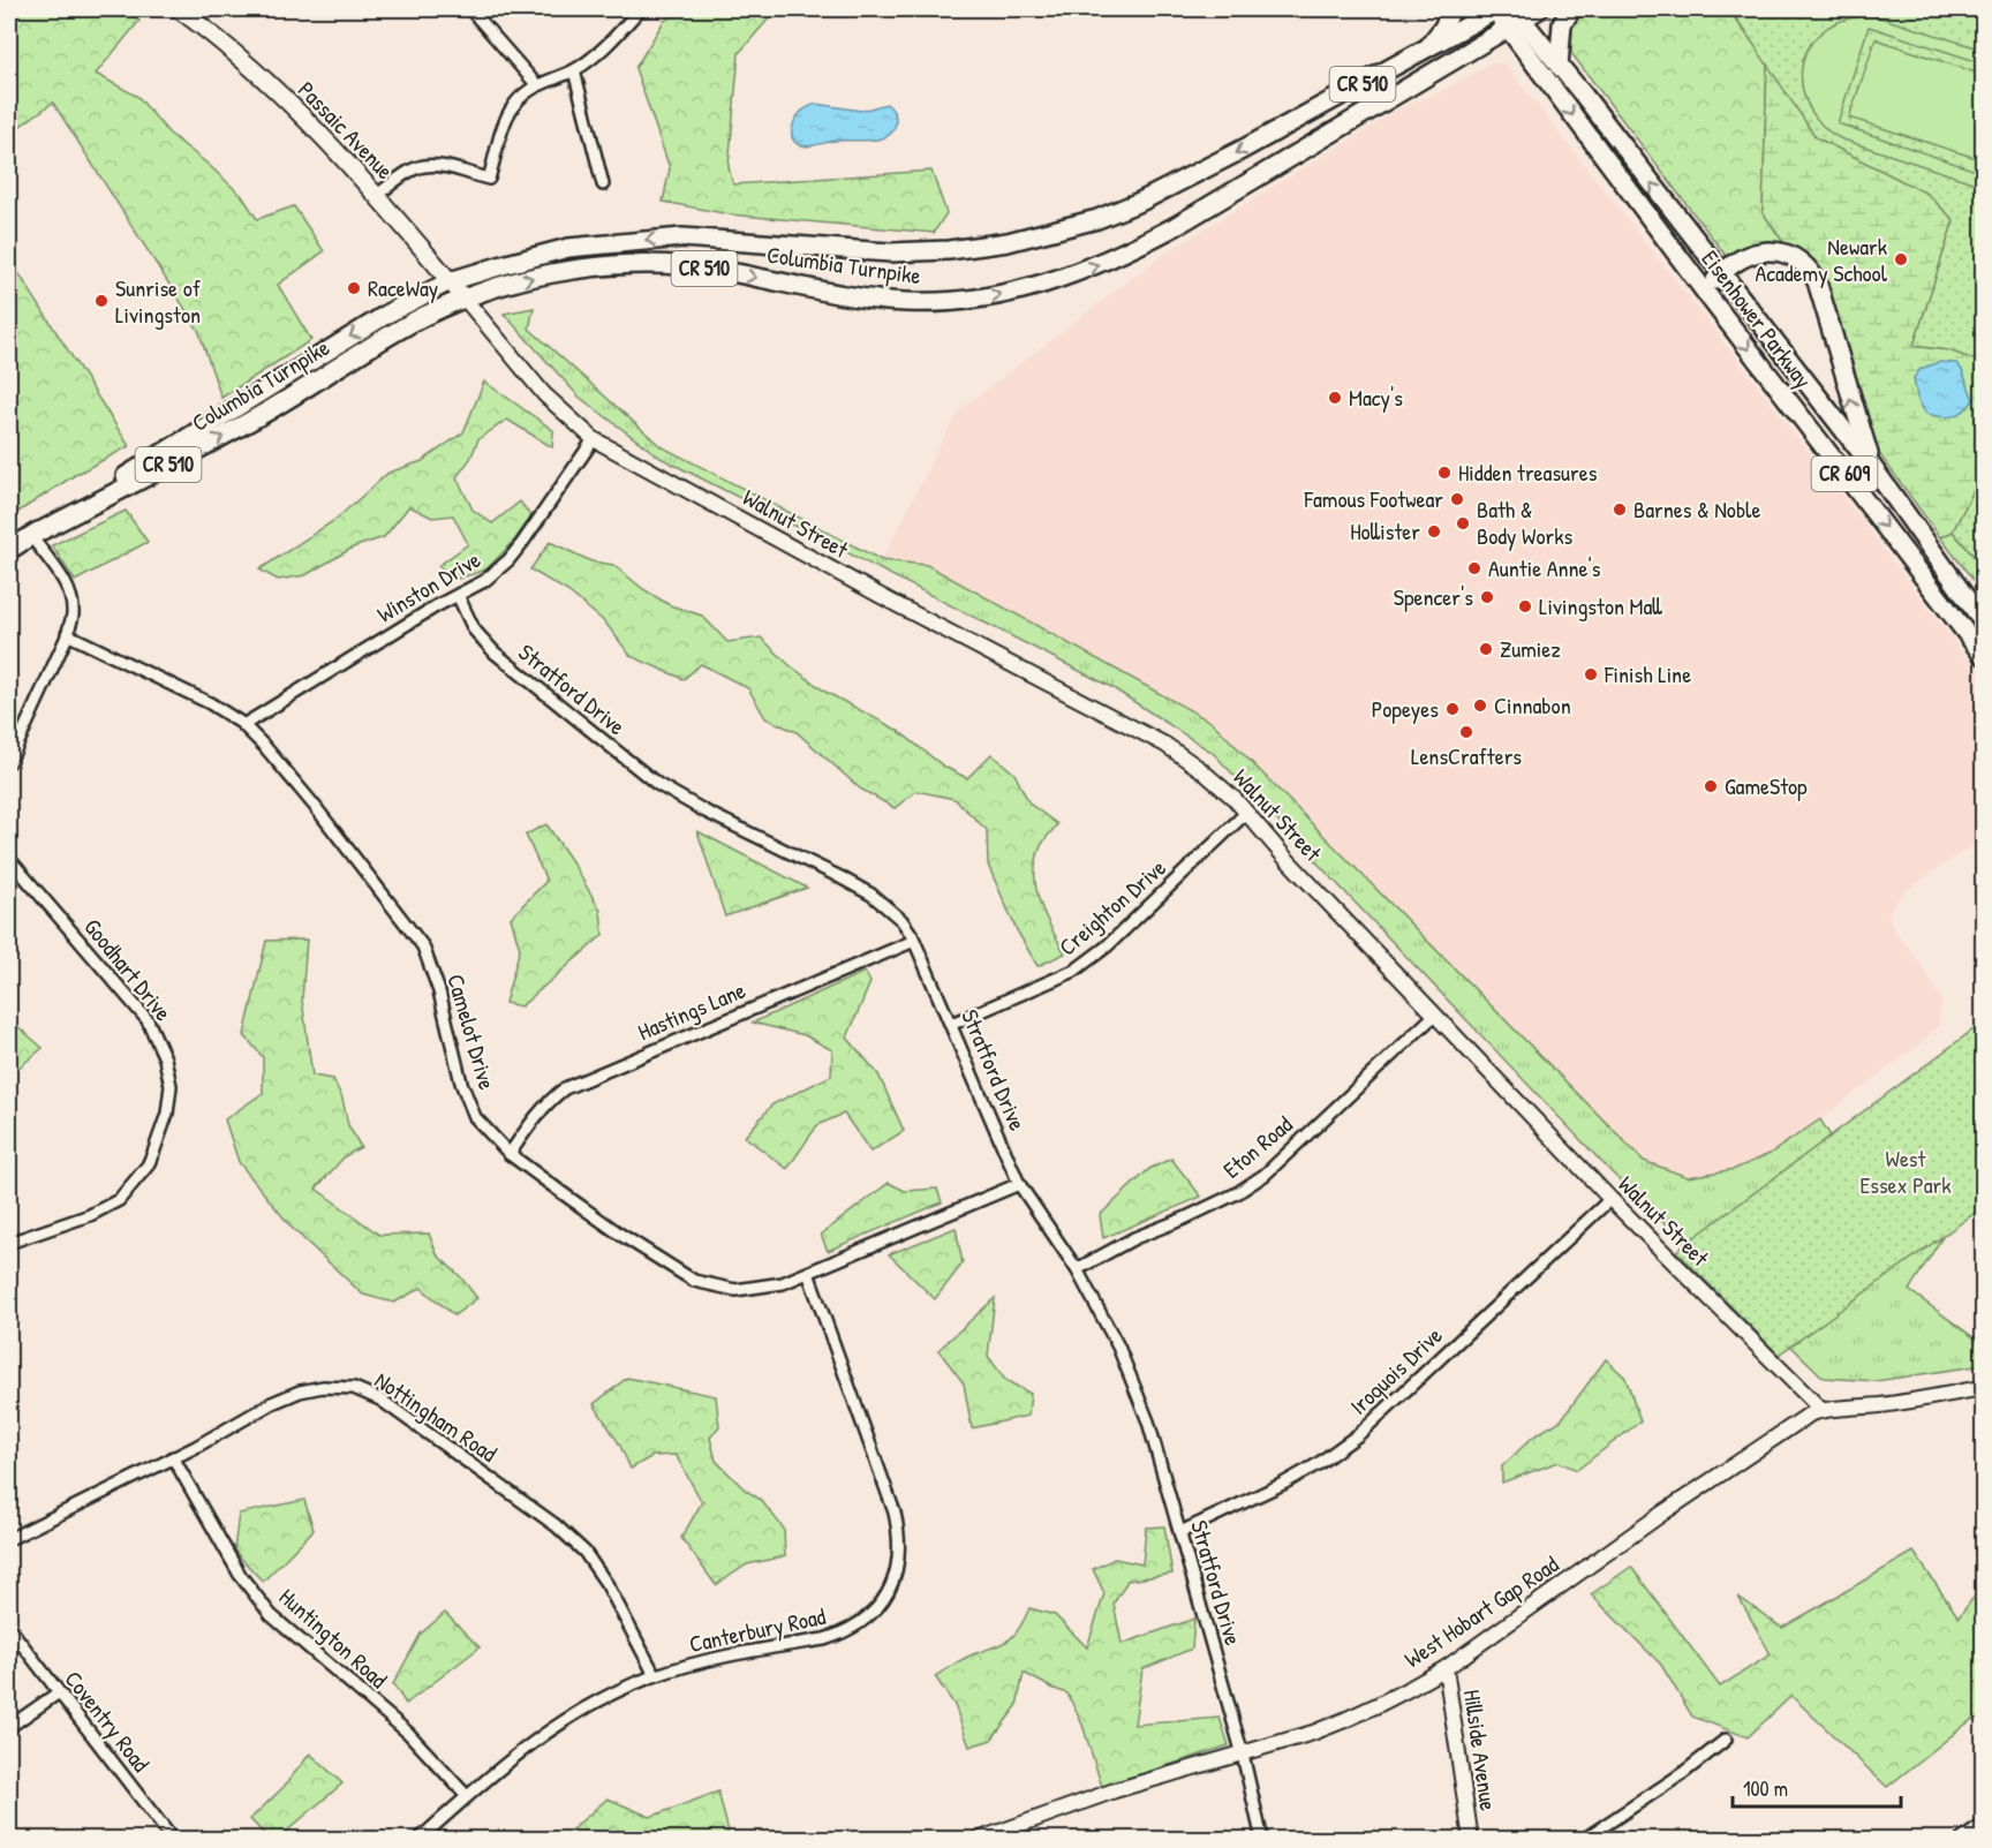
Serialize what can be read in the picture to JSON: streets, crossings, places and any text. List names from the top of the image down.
{
  "streets": {
    "main road": [
      "CR 510",
      "Passaic Avenue",
      "Columbia Turnpike",
      "Eisenhower Parkway",
      "CR 609"
    ],
    "street": [
      "Walnut Street",
      "Winston Drive",
      "Stratford Drive",
      "Creighton Drive",
      "Goodhart Drive",
      "Hastings Lane",
      "Camelot Drive",
      "Eton Road",
      "Iroquois Drive",
      "Nottingham Road",
      "West Hobart Gap Road",
      "Canterbury Road",
      "Huntington Road",
      "Coventry Road",
      "Hillside Avenue"
    ]
  },
  "crossings": [
    ["CR 510", "Columbia Turnpike"],
    ["Passaic Avenue", "Columbia Turnpike"],
    ["Passaic Avenue", "Walnut Street"],
    ["Columbia Turnpike", "Eisenhower Parkway"],
    ["Columbia Turnpike", "Walnut Street"],
    ["Walnut Street", "Winston Drive"],
    ["Walnut Street", "Creighton Drive"],
    ["Walnut Street", "Eton Road"],
    ["Walnut Street", "Iroquois Drive"],
    ["Walnut Street", "West Hobart Gap Road"],
    ["Winston Drive", "Stratford Drive"],
    ["Winston Drive", "Camelot Drive"],
    ["Stratford Drive", "Creighton Drive"],
    ["Stratford Drive", "Hastings Lane"],
    ["Stratford Drive", "Camelot Drive"],
    ["Stratford Drive", "Eton Road"],
    ["Stratford Drive", "Iroquois Drive"],
    ["Stratford Drive", "West Hobart Gap Road"],
    ["Hastings Lane", "Camelot Drive"],
    ["Camelot Drive", "Canterbury Road"],
    ["Nottingham Road", "Canterbury Road"],
    ["Nottingham Road", "Huntington Road"],
    ["West Hobart Gap Road", "Hillside Avenue"],
    ["Canterbury Road", "Huntington Road"]
  ],
  "parks": ["West Essex Park"],
  "places": [
    "Newark Academy School",
    "RaceWay",
    "Sunrise of Livingston",
    "Macy's",
    "Hidden treasures",
    "Famous Footwear",
    "Barnes & Noble",
    "Bath & Body Works",
    "Hollister",
    "Auntie Anne's",
    "Spencer's",
    "Livingston Mall",
    "Zumiez",
    "Finish Line",
    "Cinnabon",
    "Popeyes",
    "LensCrafters",
    "GameStop"
  ],
  "scale_bar": "100 m"
}
